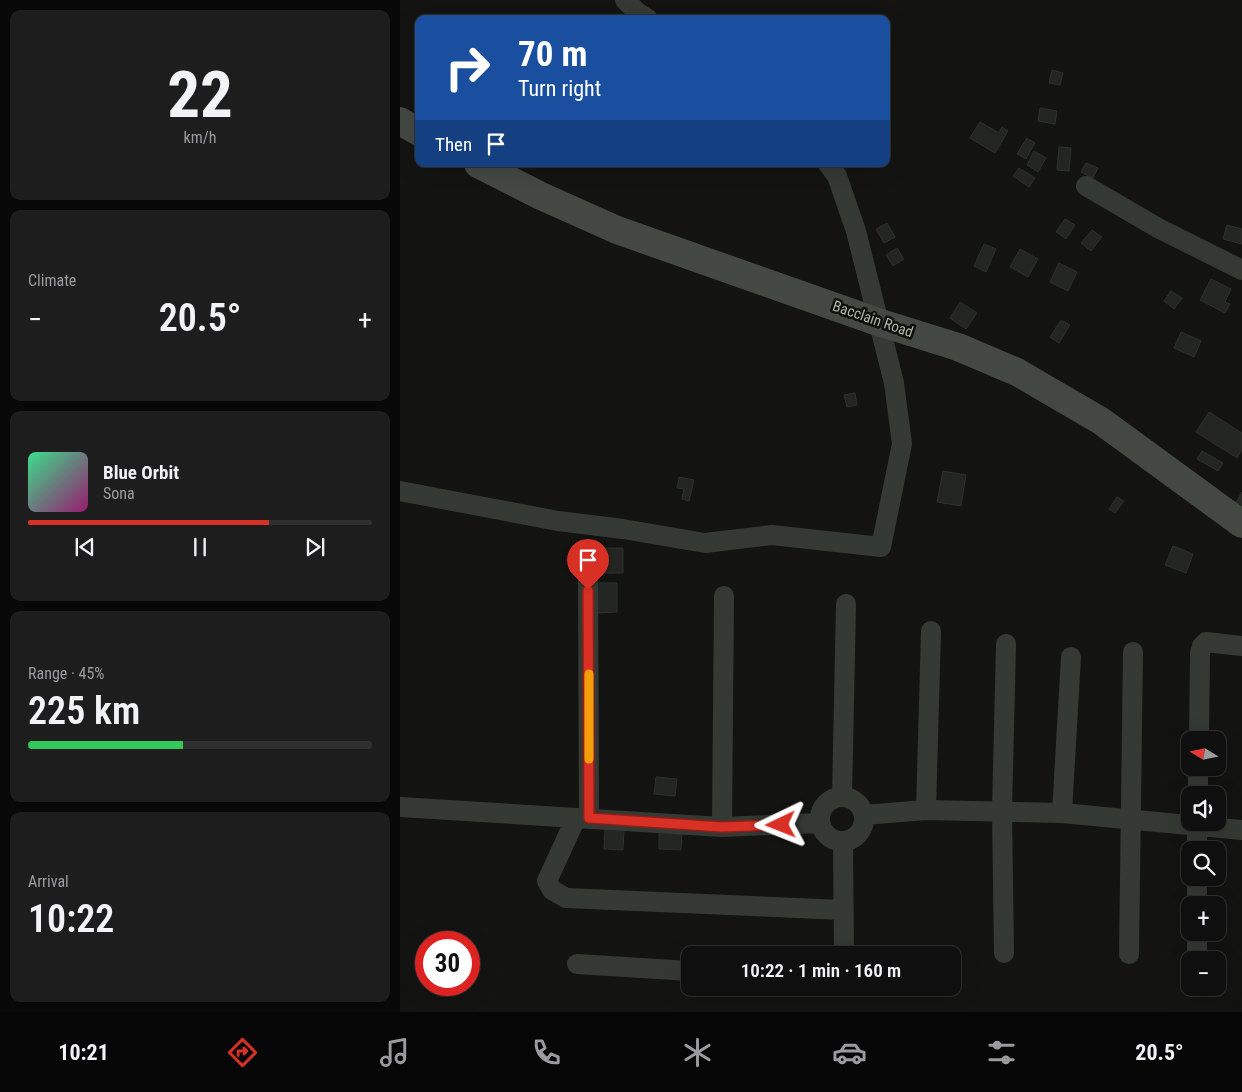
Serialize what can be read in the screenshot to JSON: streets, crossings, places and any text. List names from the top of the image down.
{
  "streets": {
    "main road": ["Bacclain Road"]
  },
  "north": "left",
  "page": {
    "tile": [
      ["22", "km/h"],
      "Climate",
      ["Range · 45%", "225 km"],
      ["Arrival", "10:22"]
    ],
    "turn": ["70 m", "Turn right"],
    "then": "Then",
    "heat": ["−", "20.5°", "+"],
    "song": ["Blue Orbit", "Sona"],
    "map_buttons": ["+", "−"],
    "limit": "30",
    "trip": "10:22 · 1 min · 160 m",
    "tabs": ["10:21", "20.5°"]
  }
}
